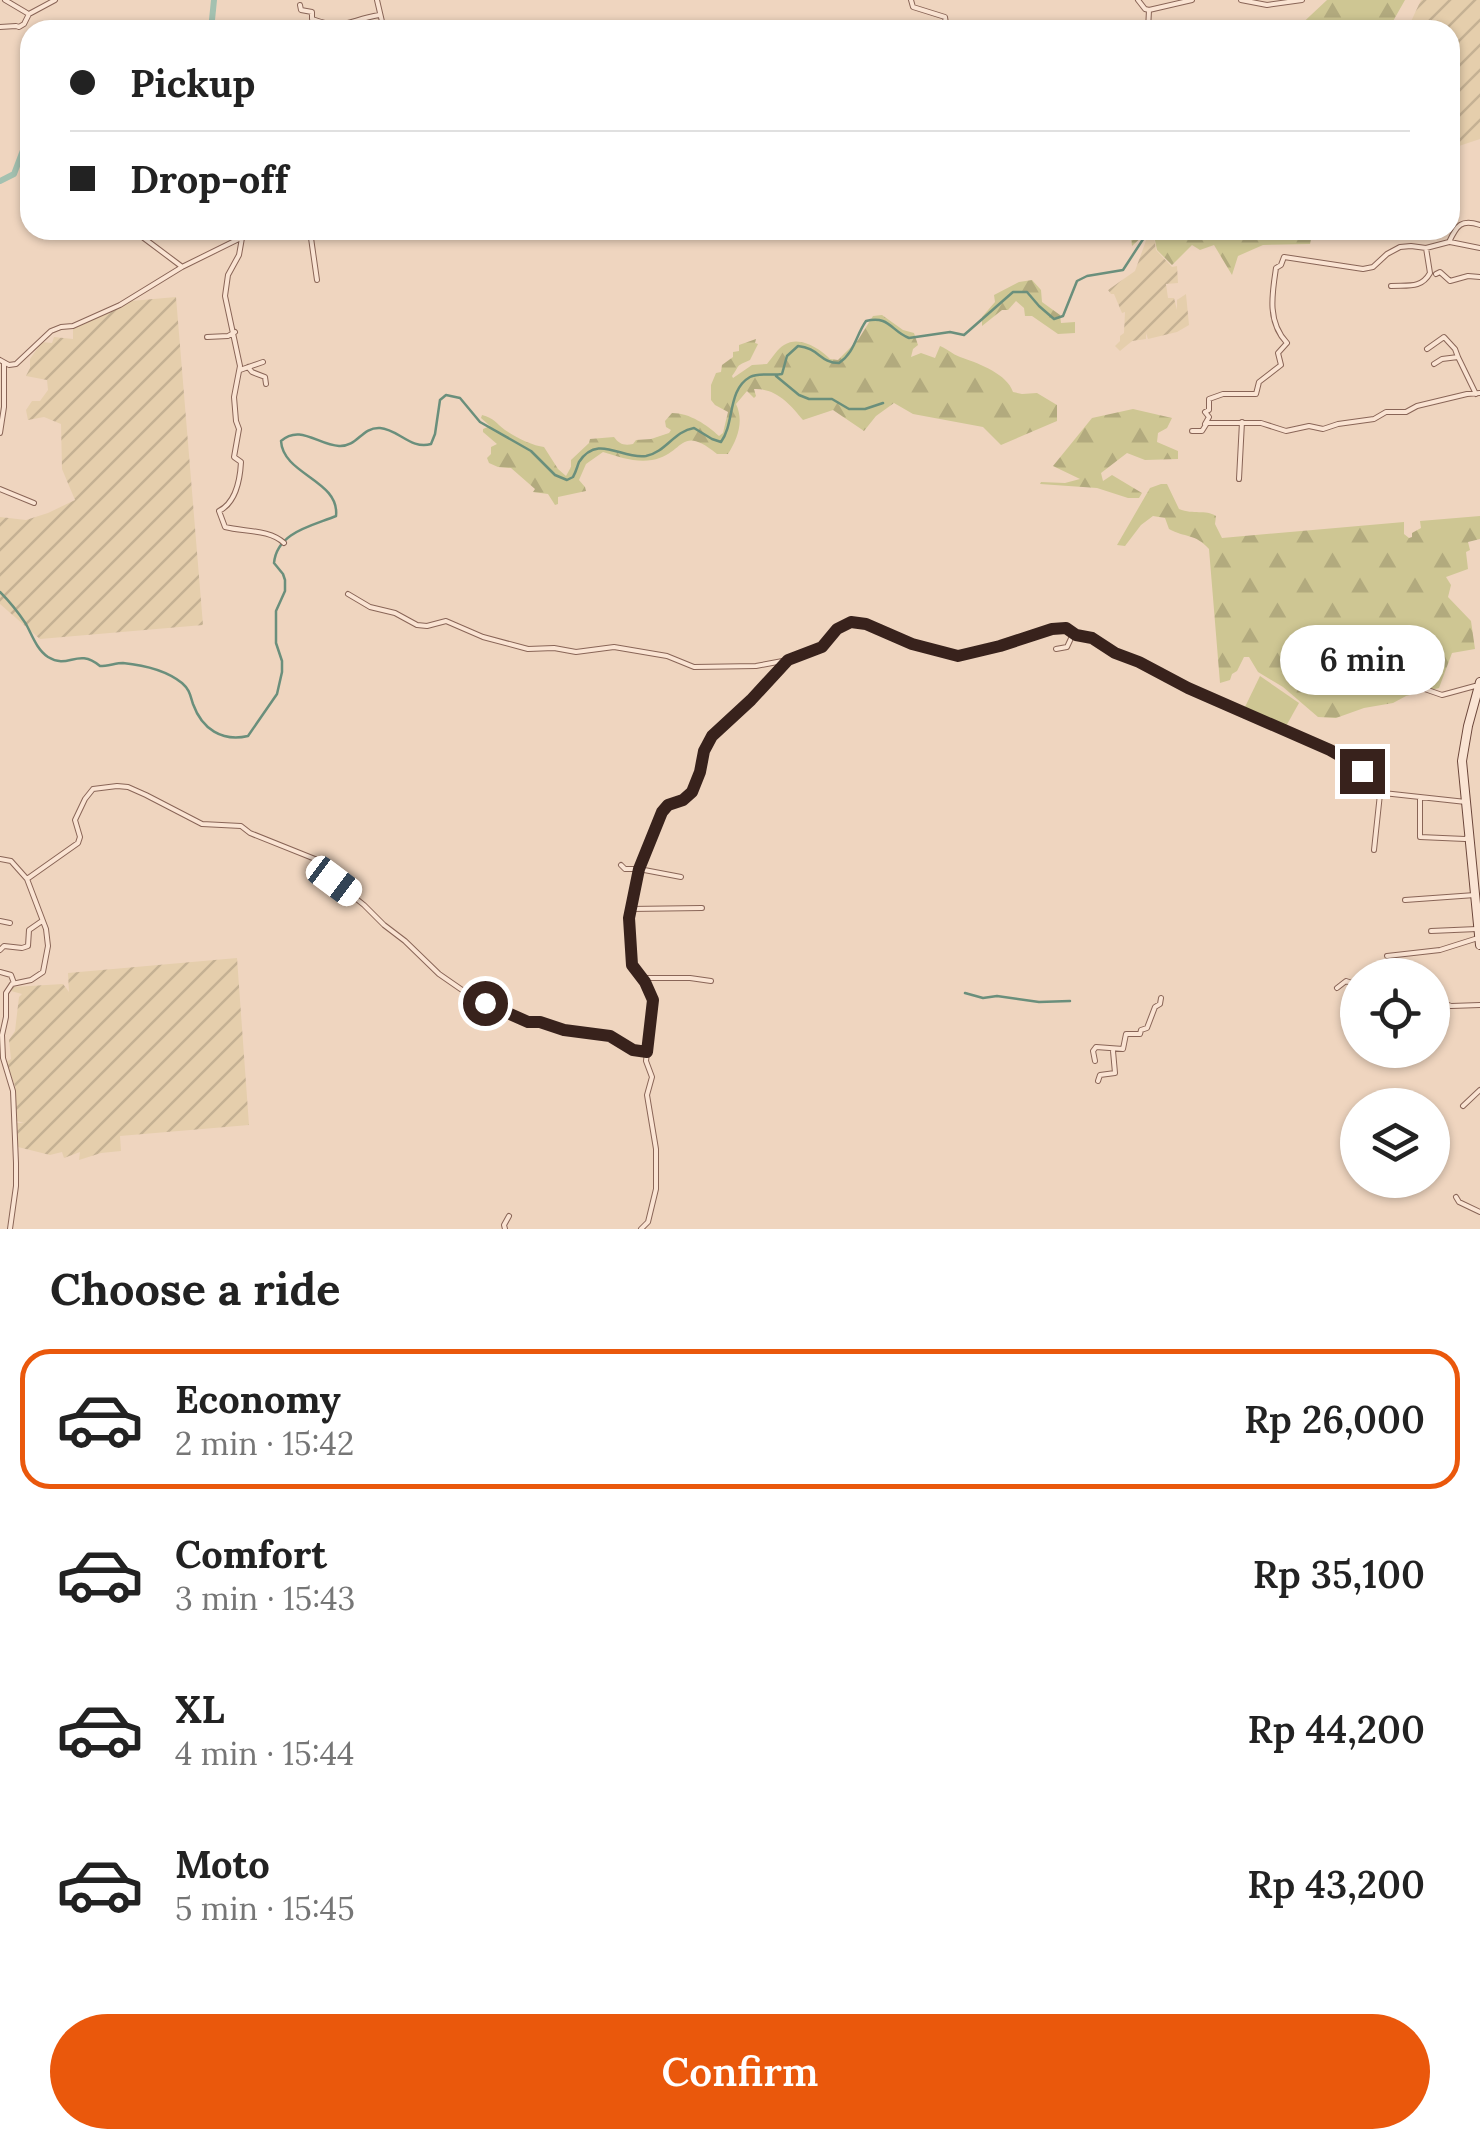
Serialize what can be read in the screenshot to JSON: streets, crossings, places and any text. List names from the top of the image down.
{
  "page": {
    "banner": ["Pickup", "Drop-off"],
    "bubble": "6 min",
    "heading": "Choose a ride",
    "list": [
      {
        "name": "Economy",
        "note": "2 min · 15:42",
        "value": "Rp 26,000"
      },
      {
        "name": "Comfort",
        "note": "3 min · 15:43",
        "value": "Rp 35,100"
      },
      {
        "name": "XL",
        "note": "4 min · 15:44",
        "value": "Rp 44,200"
      },
      {
        "name": "Moto",
        "note": "5 min · 15:45",
        "value": "Rp 43,200"
      }
    ],
    "buttons": "Confirm"
  }
}
